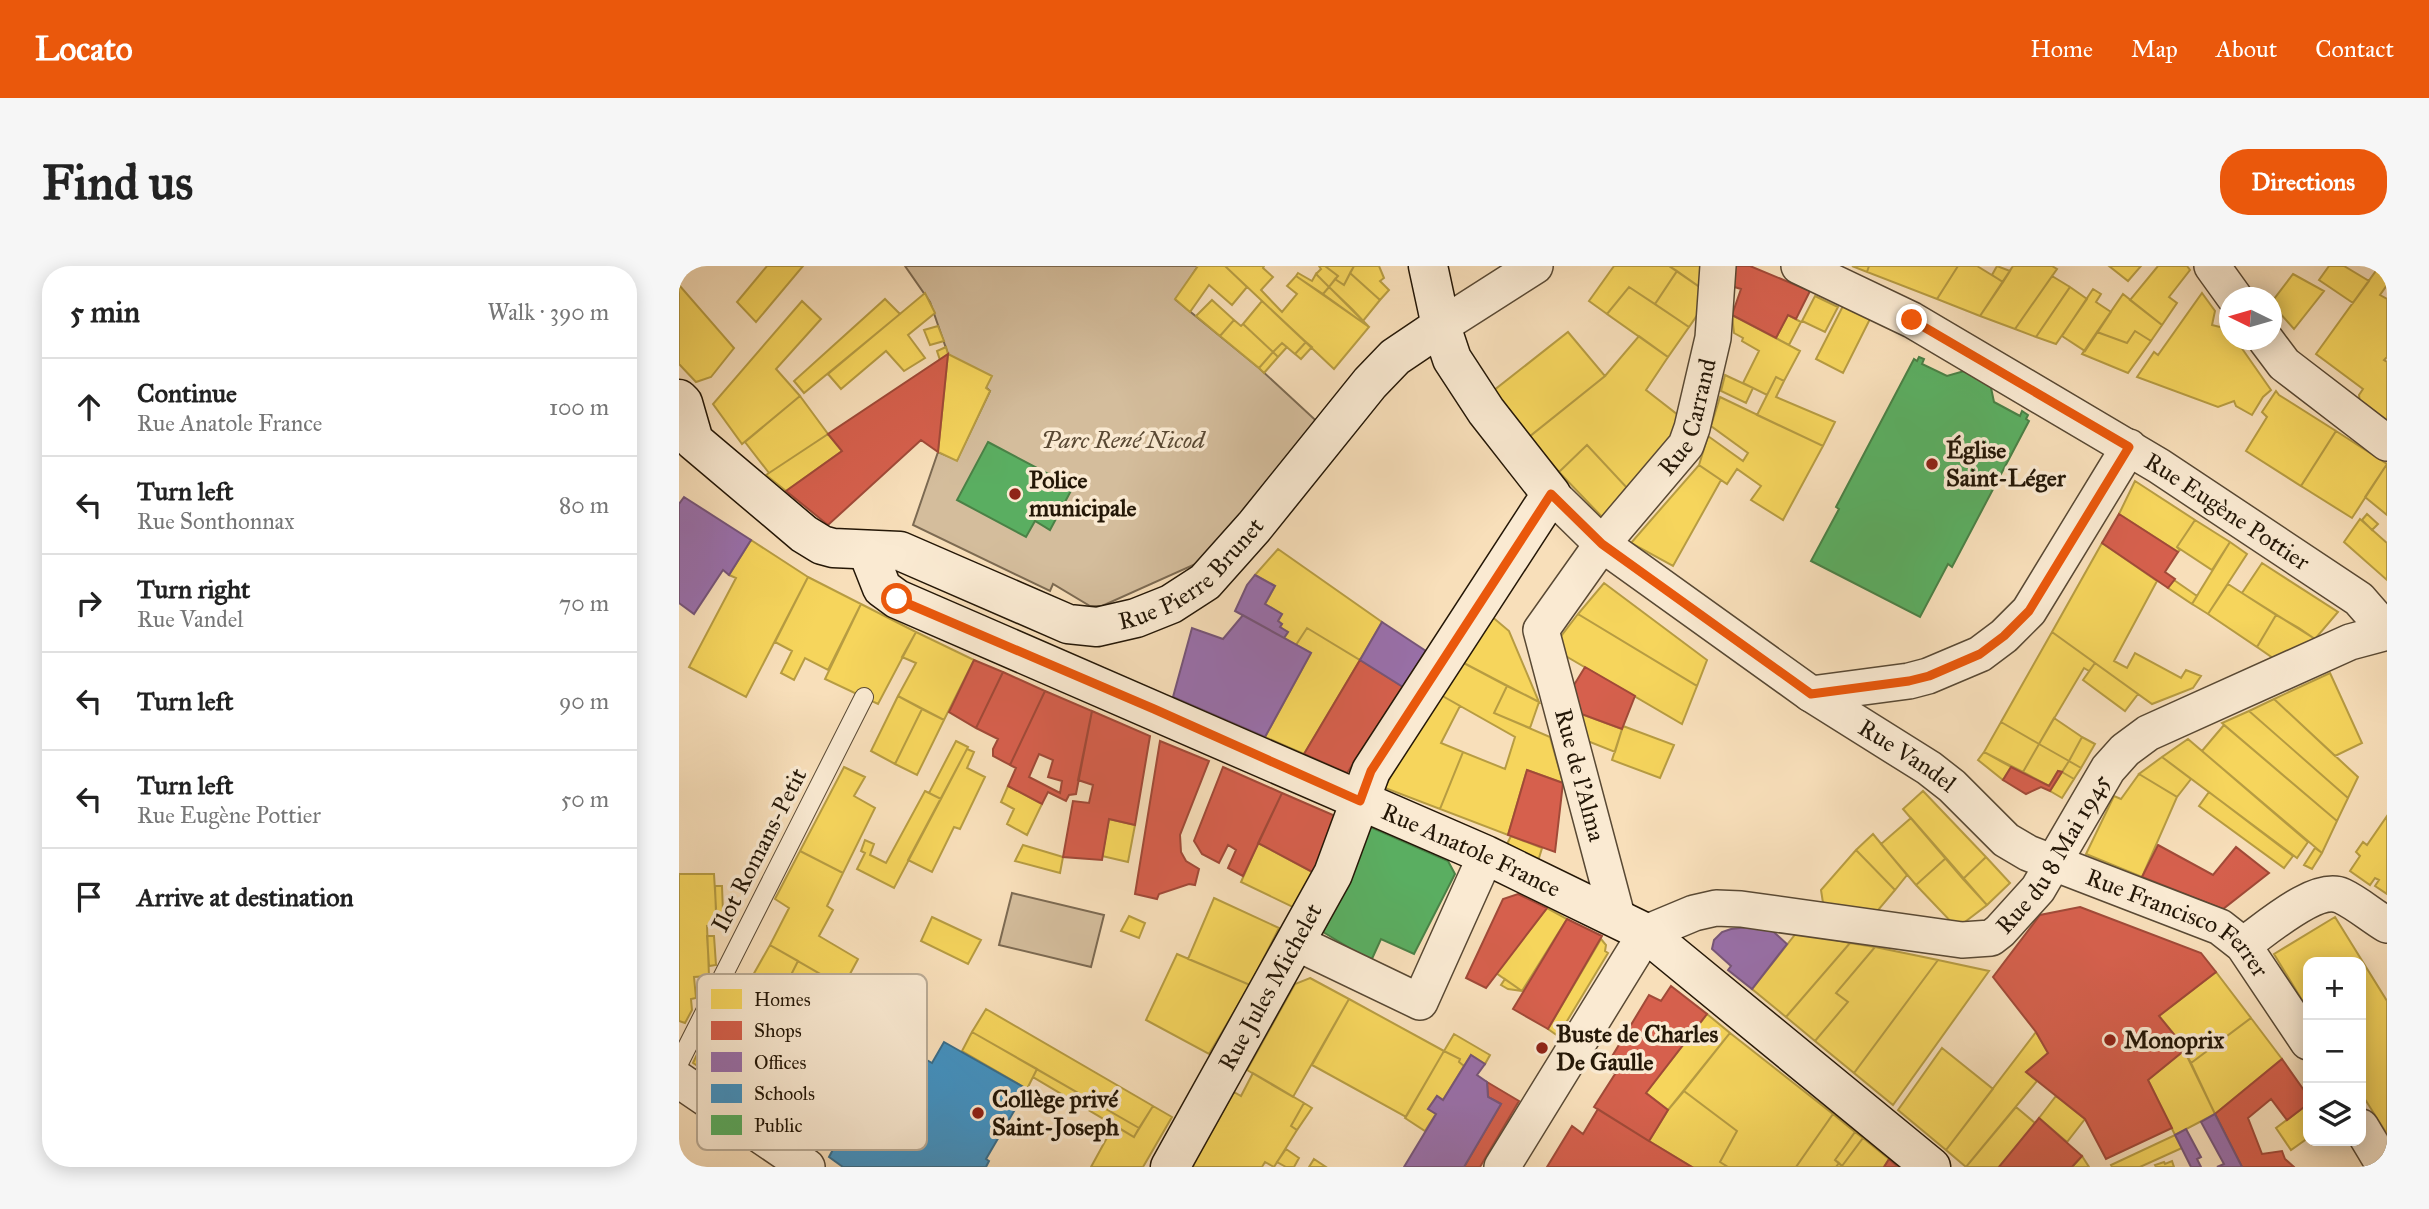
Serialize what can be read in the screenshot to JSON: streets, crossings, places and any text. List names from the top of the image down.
{
  "streets": {
    "main road": [
      "Rue Pierre Brunet",
      "Rue Vandel",
      "Rue Anatole France",
      "Rue Jules Michelet"
    ],
    "street": [
      "Rue Carrand",
      "Rue Eugène Pottier",
      "Rue de l'Alma",
      "Rue du 8 Mai 1945",
      "Rue Francisco Ferrer"
    ],
    "lane": ["Ilot Romans-Petit"]
  },
  "crossings": [
    ["Rue Carrand", "Rue Vandel"],
    ["Rue Carrand", "Rue de l'Alma"],
    ["Rue Eugène Pottier", "Rue du 8 Mai 1945"],
    ["Rue Pierre Brunet", "Rue Vandel"],
    ["Rue Pierre Brunet", "Rue Anatole France"],
    ["Rue Vandel", "Rue du 8 Mai 1945"],
    ["Rue Vandel", "Rue Francisco Ferrer"],
    ["Rue Vandel", "Rue Jules Michelet"],
    ["Rue de l'Alma", "Rue Anatole France"],
    ["Rue de l'Alma", "Rue du 8 Mai 1945"],
    ["Rue Anatole France", "Rue du 8 Mai 1945"],
    ["Rue Anatole France", "Rue Jules Michelet"],
    ["Rue du 8 Mai 1945", "Rue Francisco Ferrer"]
  ],
  "parks": ["Parc René Nicod"],
  "places": [
    "Église Saint-Léger",
    "Police municipale",
    "Monoprix",
    "Buste de Charles De Gaulle",
    "Collège privé Saint-Joseph"
  ],
  "legend": [
    "Homes",
    "Shops",
    "Offices",
    "Schools",
    "Public"
  ],
  "north": "left",
  "page": {
    "header": "Locato",
    "nav": [
      "Home",
      "Map",
      "About",
      "Contact"
    ],
    "buttons": "Directions",
    "title": "Find us",
    "heading": ["5 min", "Walk · 390 m"],
    "list": [
      ["Continue", "Rue Anatole France", "100 m"],
      ["Turn left", "Rue Sonthonnax", "80 m"],
      ["Turn right", "Rue Vandel", "70 m"],
      ["Turn left", "90 m"],
      ["Turn left", "Rue Eugène Pottier", "50 m"],
      "Arrive at destination"
    ],
    "map_buttons": ["+", "−"]
  }
}
